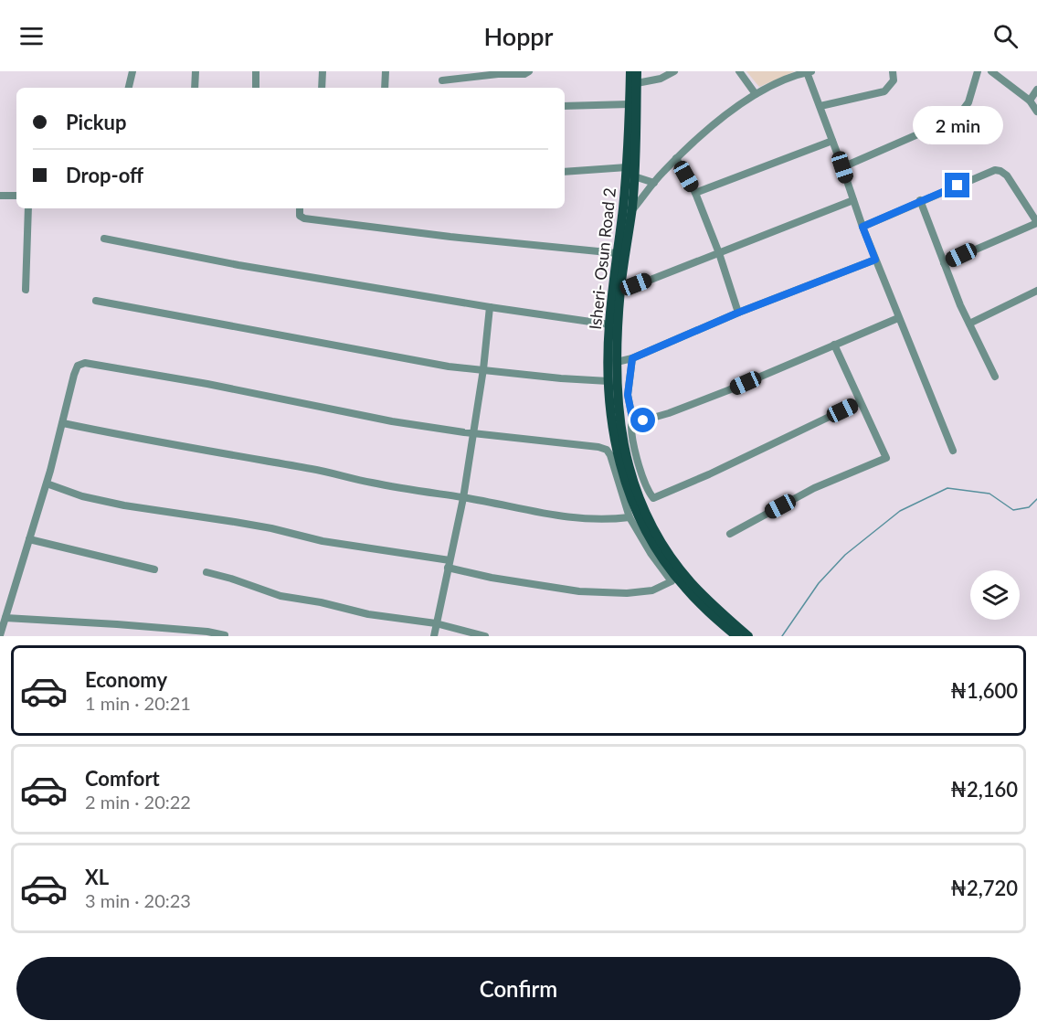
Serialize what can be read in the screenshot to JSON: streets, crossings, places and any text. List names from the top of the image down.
{
  "streets": {
    "main road": ["Isheri- Osun Road 2"]
  },
  "page": {
    "header": "Hoppr",
    "banner": ["Pickup", "Drop-off"],
    "bubble": "2 min",
    "list": [
      {
        "name": "Economy",
        "note": "1 min · 20:21",
        "value": "₦1,600"
      },
      {
        "name": "Comfort",
        "note": "2 min · 20:22",
        "value": "₦2,160"
      },
      {
        "name": "XL",
        "note": "3 min · 20:23",
        "value": "₦2,720"
      }
    ],
    "buttons": "Confirm"
  }
}
